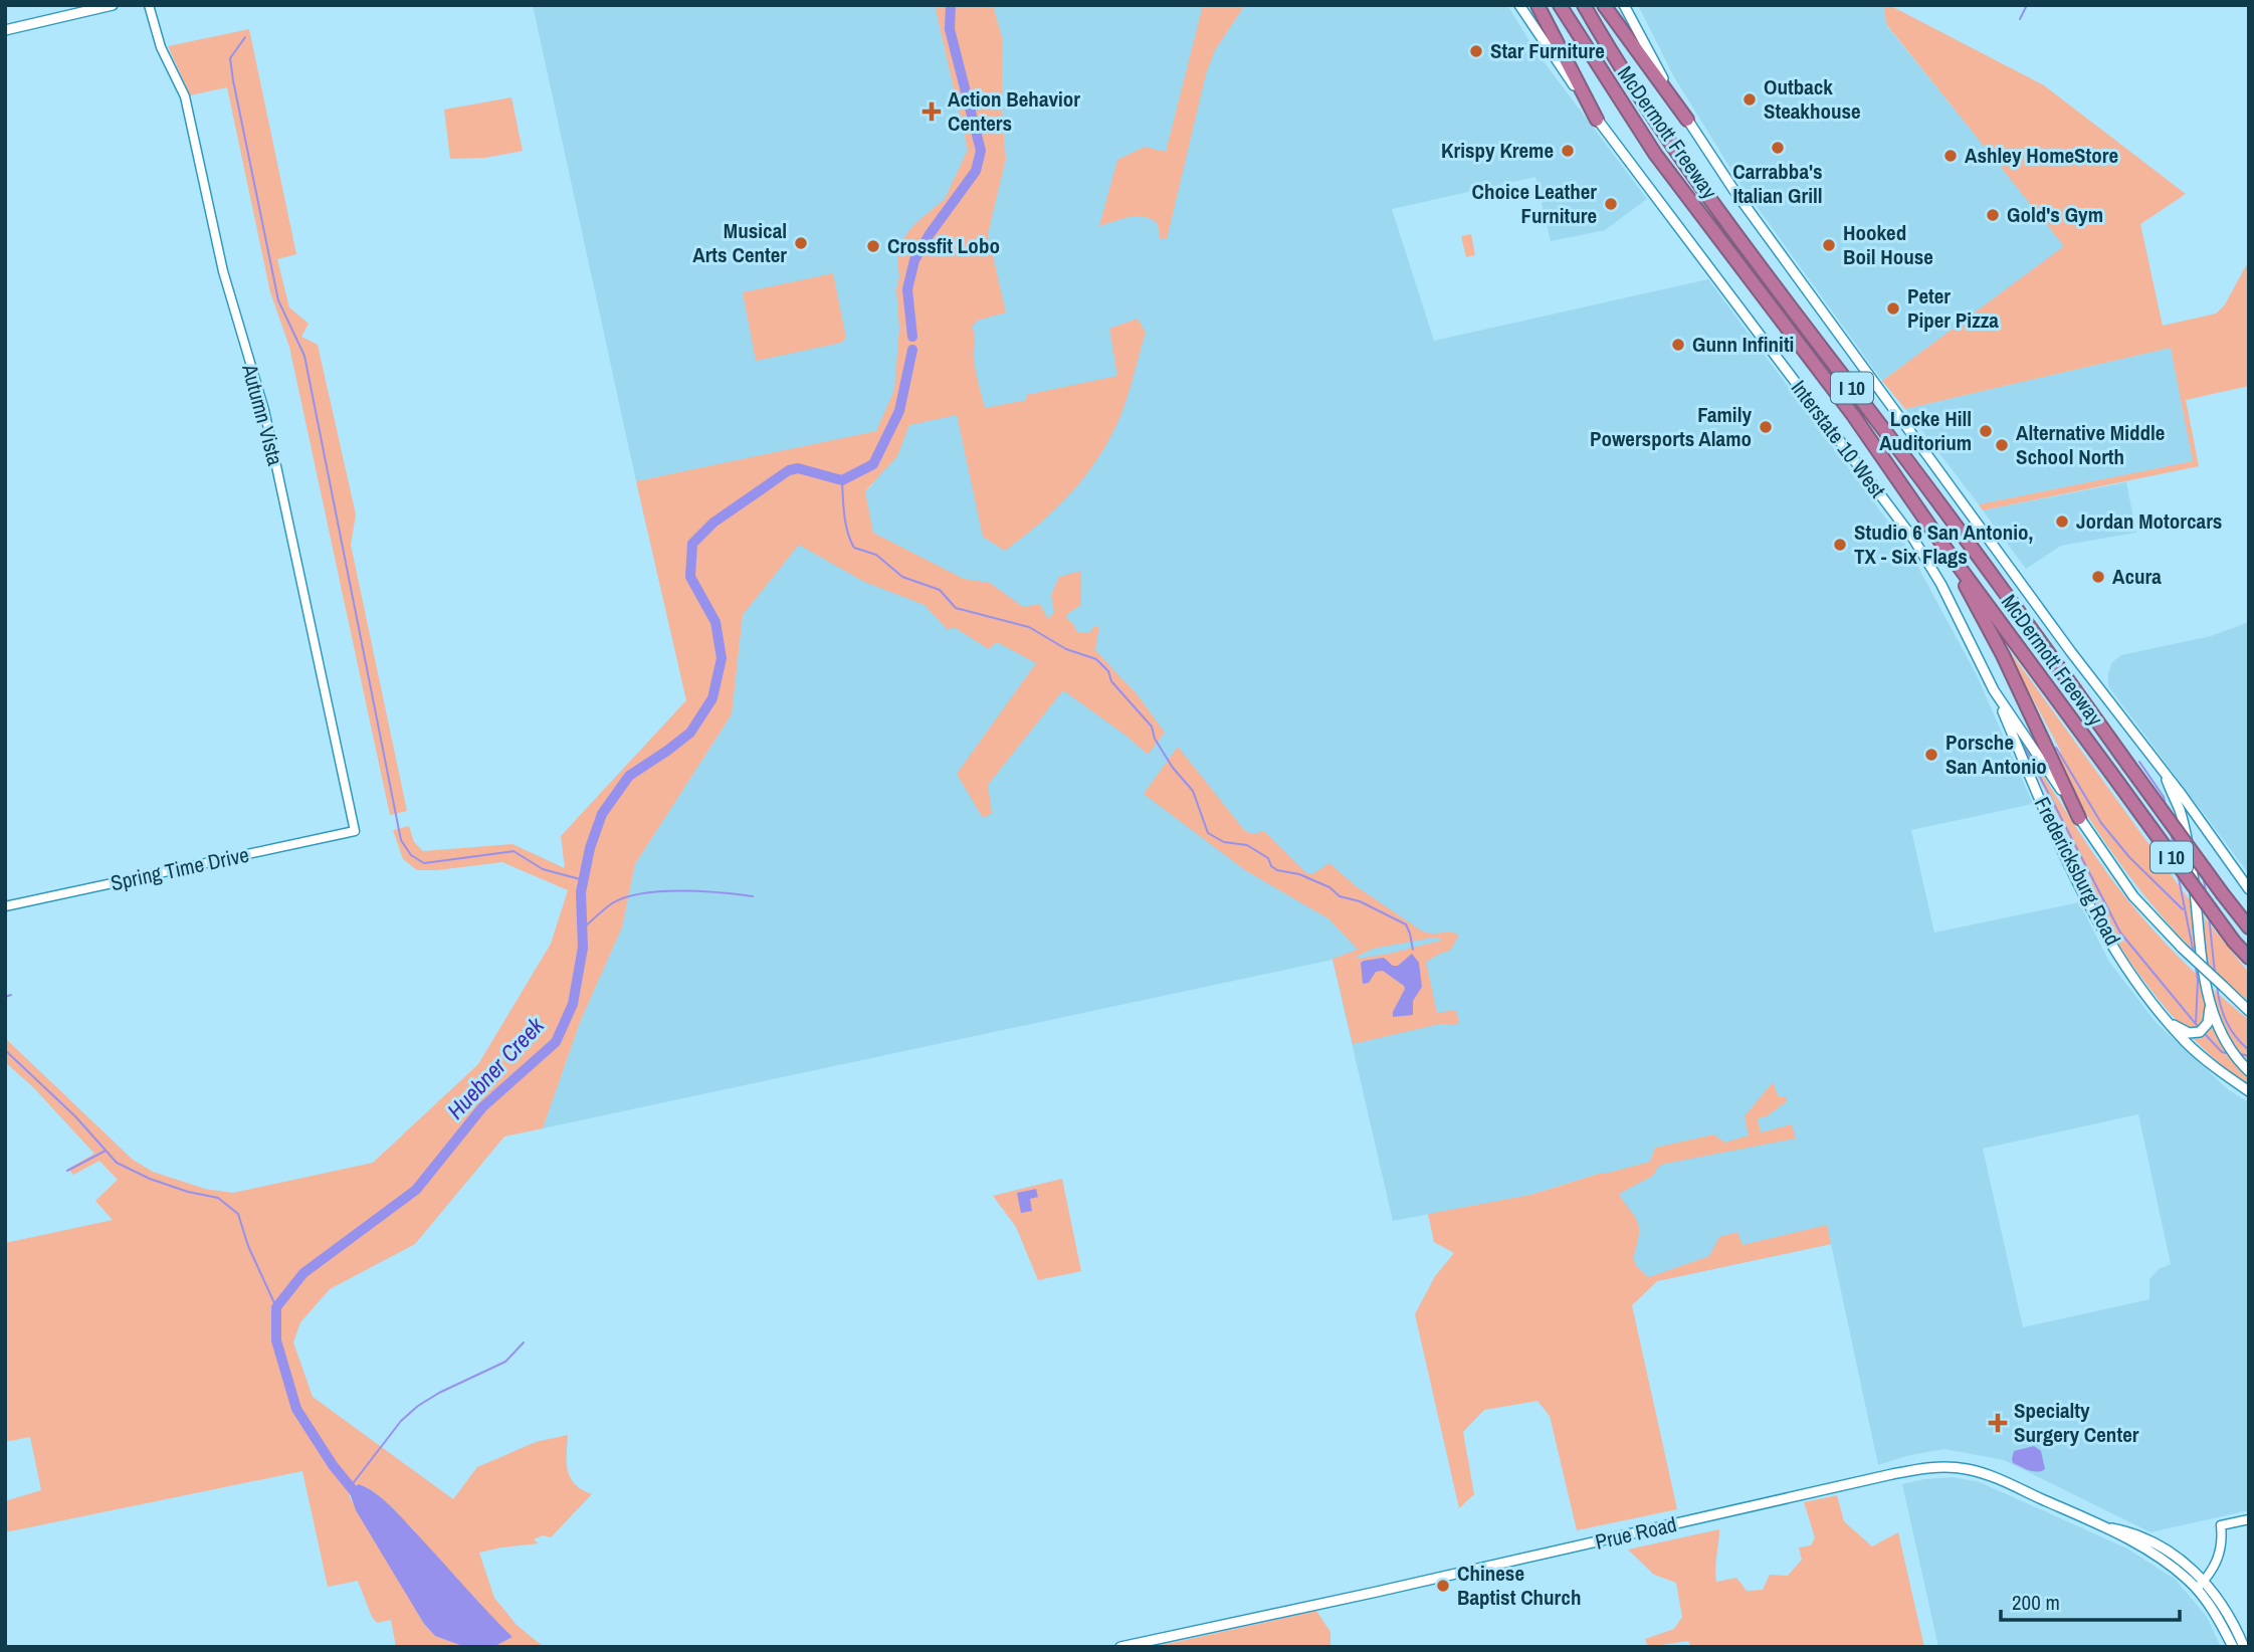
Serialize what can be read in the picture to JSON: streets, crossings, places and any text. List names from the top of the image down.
{
  "streets": {
    "highway": ["McDermott Freeway", "I 10"],
    "main road": ["Interstate 10 West", "Fredericksburg Road", "Prue Road"],
    "street": ["Autumn Vista", "Spring Time Drive"]
  },
  "crossings": [
    ["Autumn Vista", "Spring Time Drive"],
    ["Interstate 10 West", "Fredericksburg Road"]
  ],
  "water": ["Huebner Creek"],
  "places": {
    "other": [
      "Star Furniture",
      "Outback Steakhouse",
      "Carrabba's Italian Grill",
      "Krispy Kreme",
      "Ashley HomeStore",
      "Choice Leather Furniture",
      "Gold's Gym",
      "Musical Arts Center",
      "Hooked Boil House",
      "Crossfit Lobo",
      "Peter Piper Pizza",
      "Gunn Infiniti",
      "Family Powersports Alamo",
      "Locke Hill Auditorium",
      "Alternative Middle School North",
      "Jordan Motorcars",
      "Studio 6 San Antonio, TX - Six Flags",
      "Acura",
      "Porsche San Antonio",
      "Chinese Baptist Church"
    ],
    "health": ["Action Behavior Centers", "Specialty Surgery Center"]
  },
  "scale_bar": "200 m"
}
